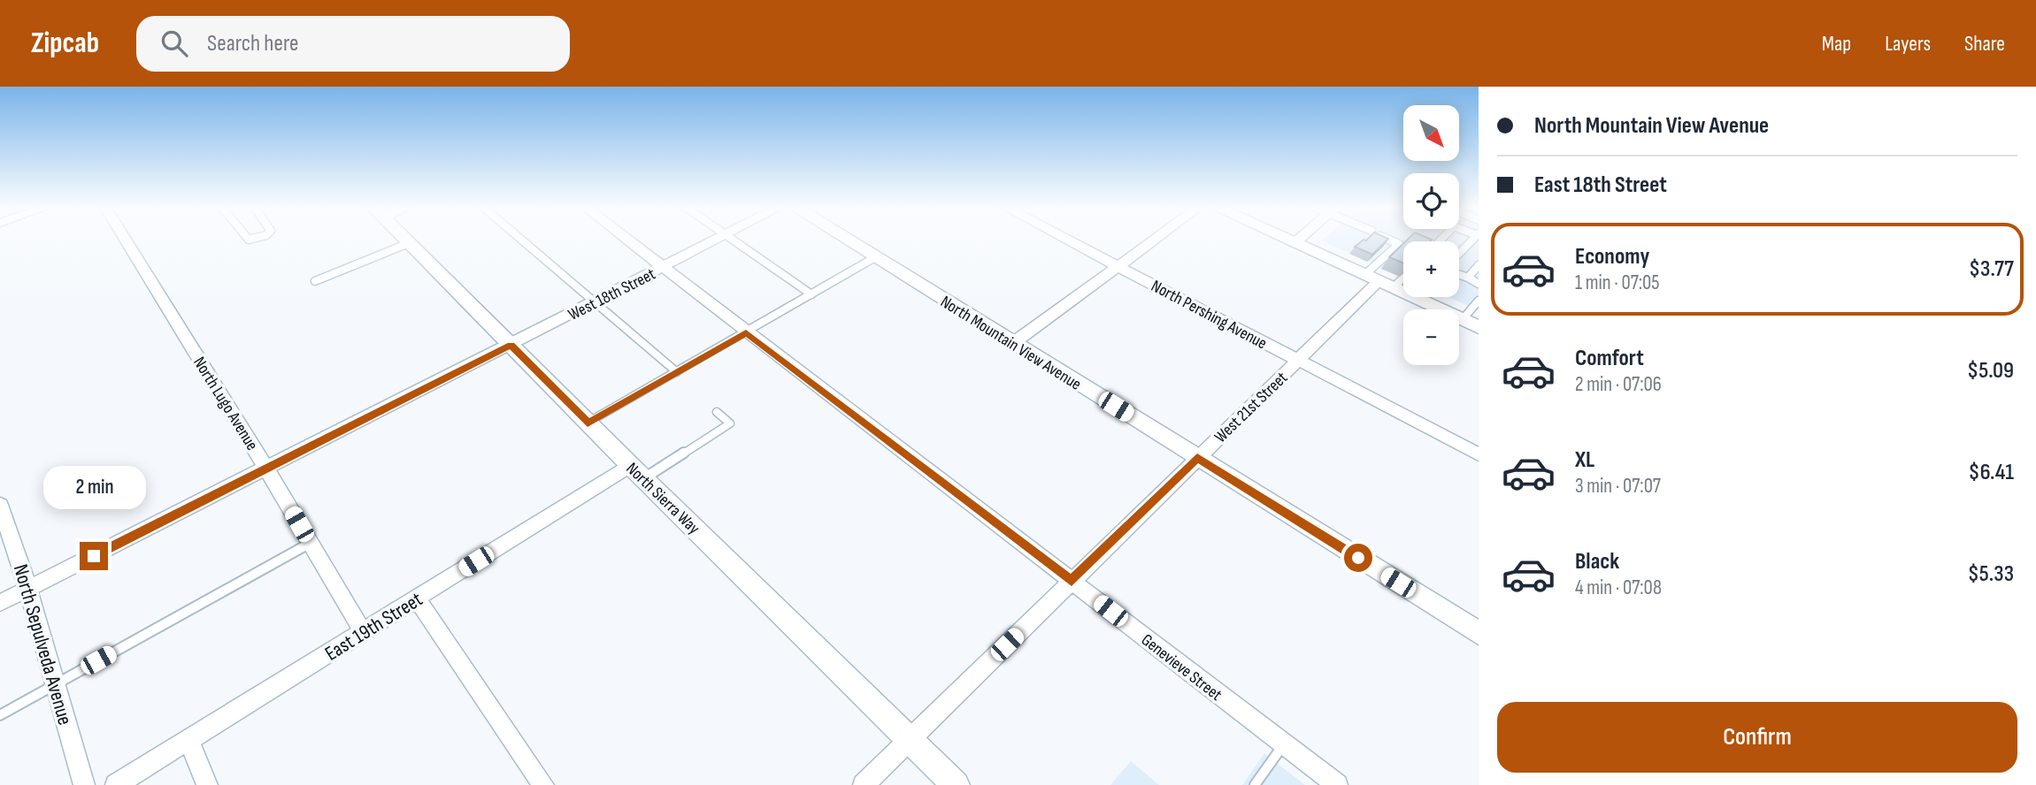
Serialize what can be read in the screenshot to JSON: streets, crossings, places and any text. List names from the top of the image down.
{
  "streets": {
    "street": [
      "West 18th Street",
      "North Pershing Avenue",
      "North Mountain View Avenue",
      "North Lugo Avenue",
      "West 21st Street",
      "North Sierra Way",
      "East 19th Street",
      "North Sepulveda Avenue",
      "Genevieve Street"
    ]
  },
  "crossings": [
    ["West 18th Street", "North Lugo Avenue"],
    ["West 18th Street", "North Sierra Way"],
    ["West 18th Street", "North Sepulveda Avenue"],
    ["West 18th Street", "Genevieve Street"],
    ["North Pershing Avenue", "West 21st Street"],
    ["North Mountain View Avenue", "West 21st Street"],
    ["North Lugo Avenue", "East 19th Street"],
    ["West 21st Street", "North Sierra Way"],
    ["West 21st Street", "Genevieve Street"],
    ["North Sierra Way", "East 19th Street"]
  ],
  "north": "bottom right",
  "page": {
    "header": "Zipcab",
    "search": "Search here",
    "nav": ["Map", "Layers", "Share"],
    "banner": ["North Mountain View Avenue", "East 18th Street"],
    "map_buttons": ["+", "−"],
    "list": [
      {
        "name": "Economy",
        "note": "1 min · 07:05",
        "value": "$3.77"
      },
      {
        "name": "Comfort",
        "note": "2 min · 07:06",
        "value": "$5.09"
      },
      {
        "name": "XL",
        "note": "3 min · 07:07",
        "value": "$6.41"
      },
      {
        "name": "Black",
        "note": "4 min · 07:08",
        "value": "$5.33"
      }
    ],
    "bubble": "2 min",
    "buttons": "Confirm"
  }
}
